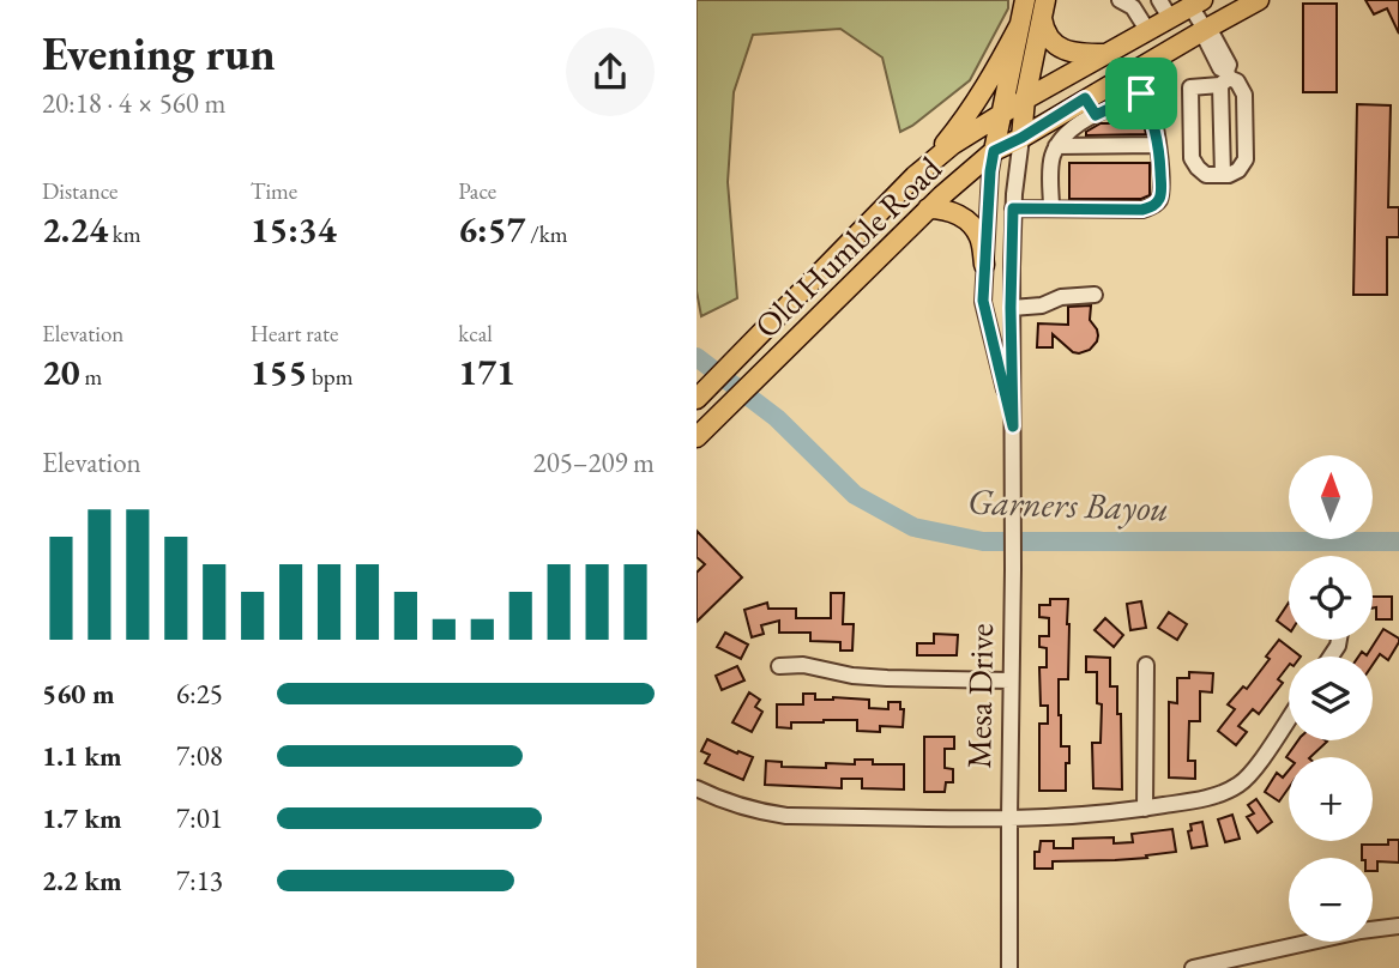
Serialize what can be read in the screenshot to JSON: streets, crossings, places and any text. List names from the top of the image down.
{
  "streets": {
    "main road": ["Old Humble Road", "Mesa Drive"]
  },
  "crossings": [
    ["Old Humble Road", "Mesa Drive"]
  ],
  "water": ["Garners Bayou"],
  "north": "top",
  "page": {
    "heading": ["Evening run", "20:18 · 4 × 560 m"],
    "stats": [
      ["Distance", "2.24 km"],
      ["Time", "15:34"],
      ["Pace", "6:57 /km"],
      ["Elevation", "20 m"],
      ["Heart rate", "155 bpm"],
      ["kcal", "171"]
    ],
    "chart": ["Elevation", "205–209 m"],
    "map_buttons": ["+", "−"],
    "list": [
      {
        "name": "560 m",
        "note": "6:25"
      },
      {
        "name": "1.1 km",
        "note": "7:08"
      },
      {
        "name": "1.7 km",
        "note": "7:01"
      },
      {
        "name": "2.2 km",
        "note": "7:13"
      }
    ]
  }
}
